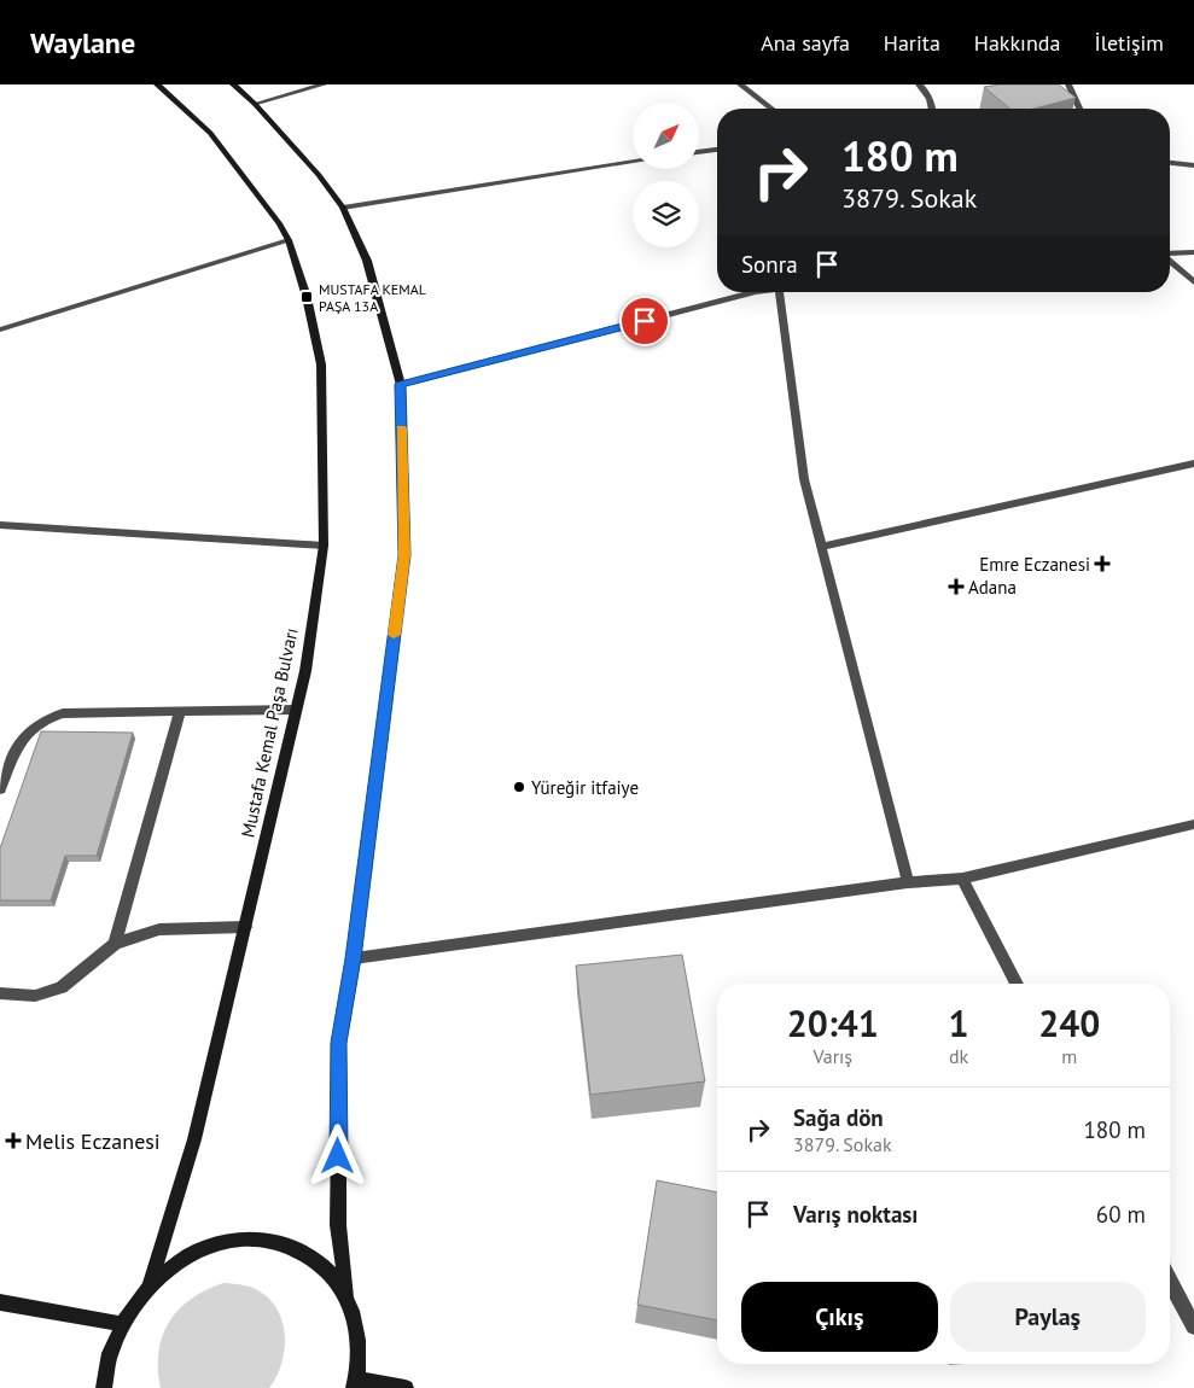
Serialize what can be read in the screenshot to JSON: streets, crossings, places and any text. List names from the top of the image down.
{
  "streets": {
    "main road": ["Mustafa Kemal Paşa Bulvarı"]
  },
  "places": {
    "transit": ["MUSTAFA KEMAL PAŞA 13A"],
    "health": ["Emre Eczanesi", "Adana", "Melis Eczanesi"],
    "other": ["Yüreğir itfaiye"]
  },
  "north": "top right",
  "page": {
    "header": "Waylane",
    "nav": [
      "Ana sayfa",
      "Harita",
      "Hakkında",
      "İletişim"
    ],
    "turn": ["180 m", "3879. Sokak"],
    "then": "Sonra",
    "eta": [
      "20:41",
      "Varış",
      "1",
      "dk",
      "240",
      "m"
    ],
    "list": [
      {
        "name": "Sağa dön",
        "note": "3879. Sokak",
        "value": "180 m"
      },
      {
        "name": "Varış noktası",
        "value": "60 m"
      }
    ],
    "buttons": ["Çıkış", "Paylaş"]
  }
}
